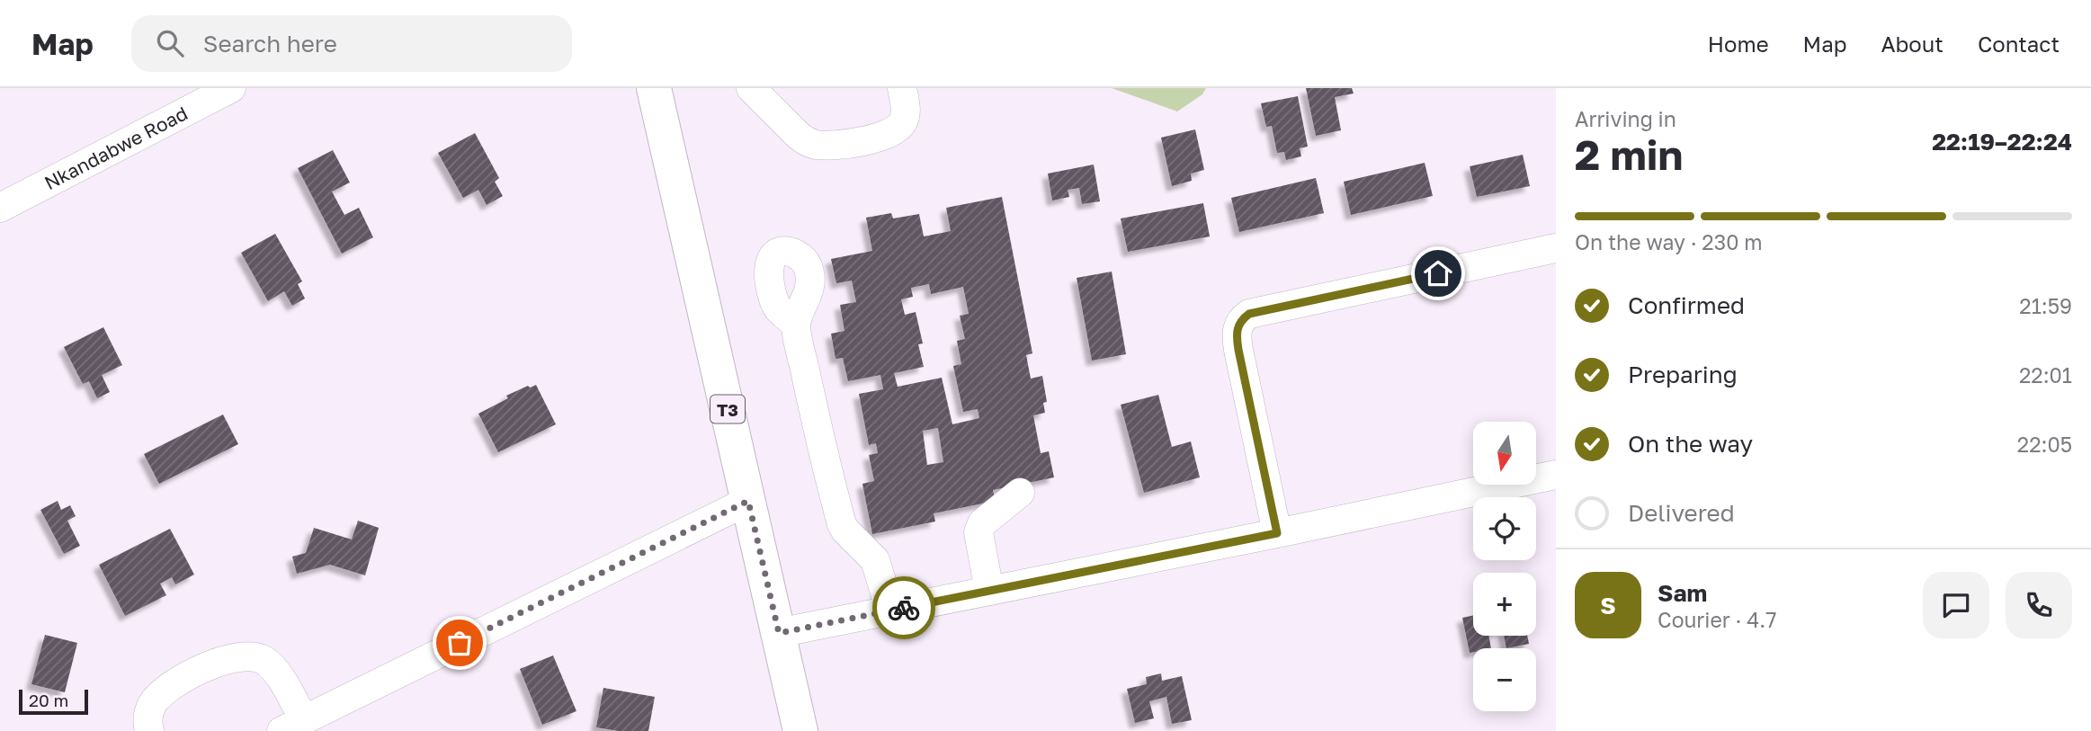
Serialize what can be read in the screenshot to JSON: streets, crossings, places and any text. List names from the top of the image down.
{
  "streets": {
    "highway": ["T3"],
    "street": ["Nkandabwe Road"]
  },
  "scale_bar": "20 m",
  "north": "bottom",
  "page": {
    "header": "Map",
    "search": "Search here",
    "nav": [
      "Home",
      "Map",
      "About",
      "Contact"
    ],
    "heading": ["2 min", "Arriving in", "22:19–22:24"],
    "panel": ["Sam", "Courier · 4.7"],
    "bar": "On the way · 230 m",
    "list": [
      ["Confirmed", "21:59"],
      ["Preparing", "22:01"],
      ["On the way", "22:05"],
      "Delivered"
    ],
    "map_buttons": ["+", "−"],
    "round": "S",
    "scale": "20 m"
  }
}
